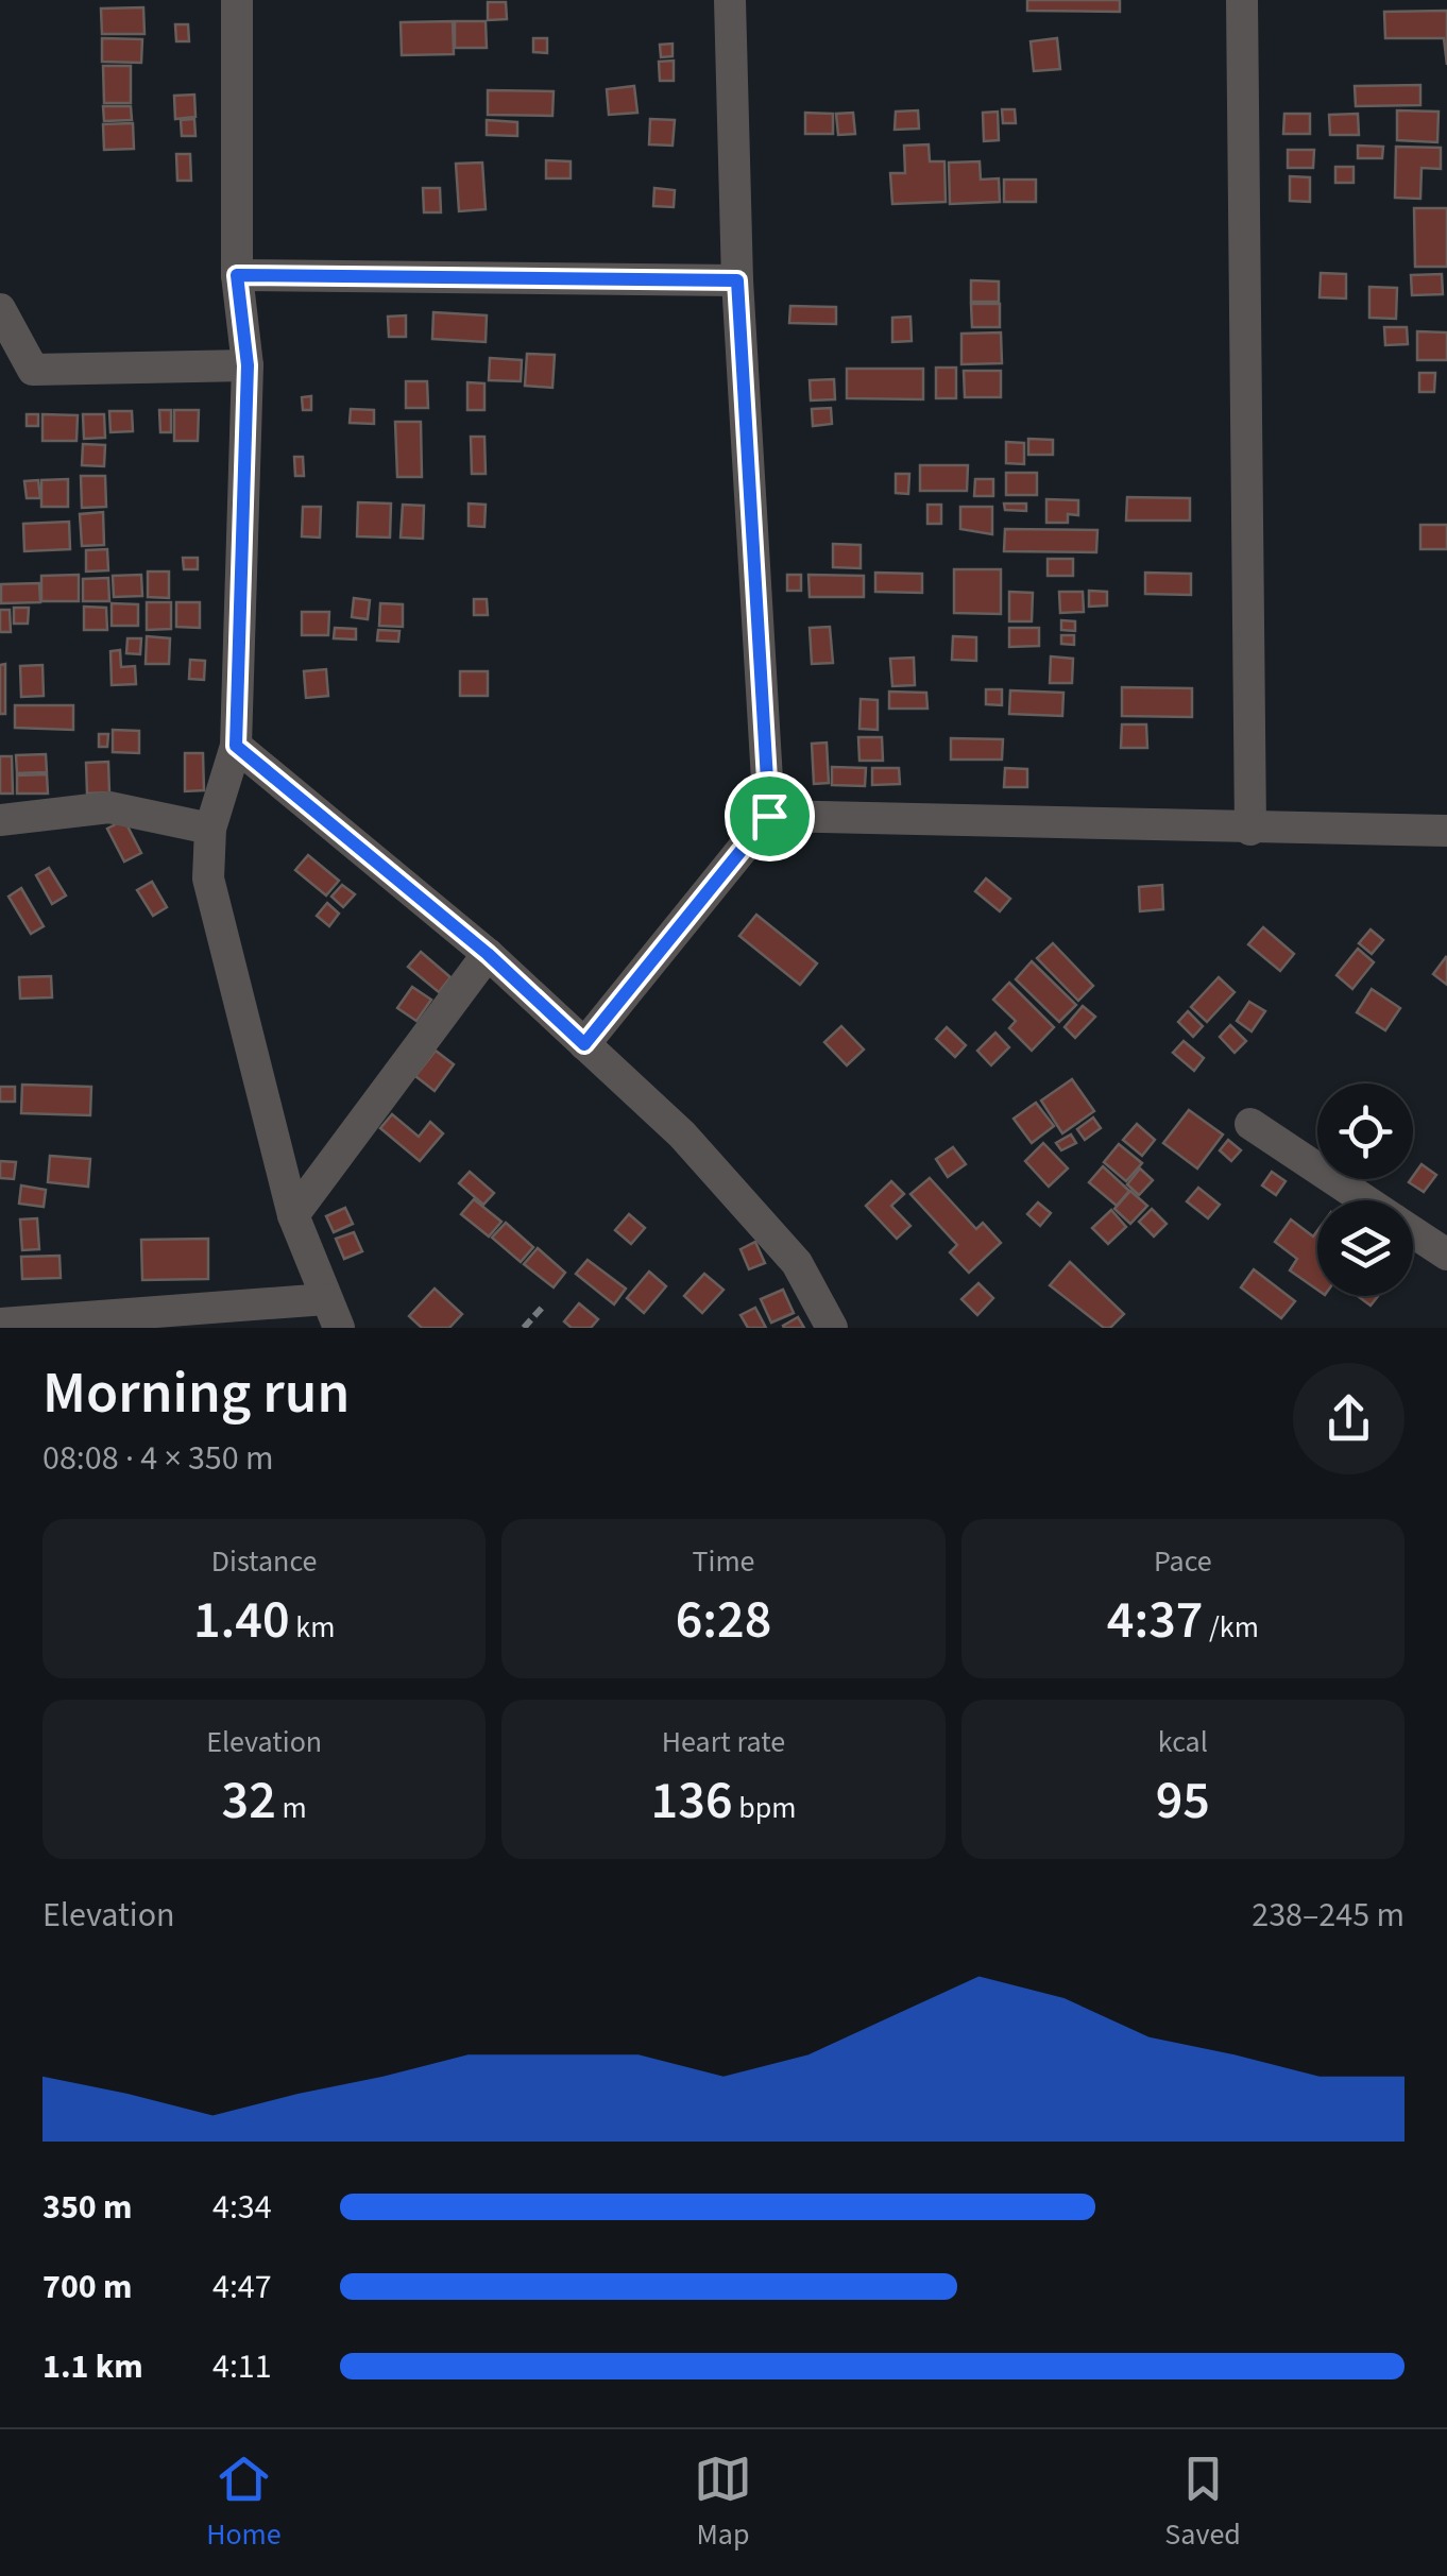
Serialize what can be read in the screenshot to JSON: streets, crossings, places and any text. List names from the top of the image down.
{
  "page": {
    "heading": ["Morning run", "08:08 · 4 × 350 m"],
    "stats": [
      ["Distance", "1.40 km"],
      ["Time", "6:28"],
      ["Pace", "4:37 /km"],
      ["Elevation", "32 m"],
      ["Heart rate", "136 bpm"],
      ["kcal", "95"]
    ],
    "chart": ["Elevation", "238–245 m"],
    "list": [
      {
        "name": "350 m",
        "note": "4:34"
      },
      {
        "name": "700 m",
        "note": "4:47"
      },
      {
        "name": "1.1 km",
        "note": "4:11"
      }
    ],
    "tabs": ["Home", "Map", "Saved"]
  }
}
